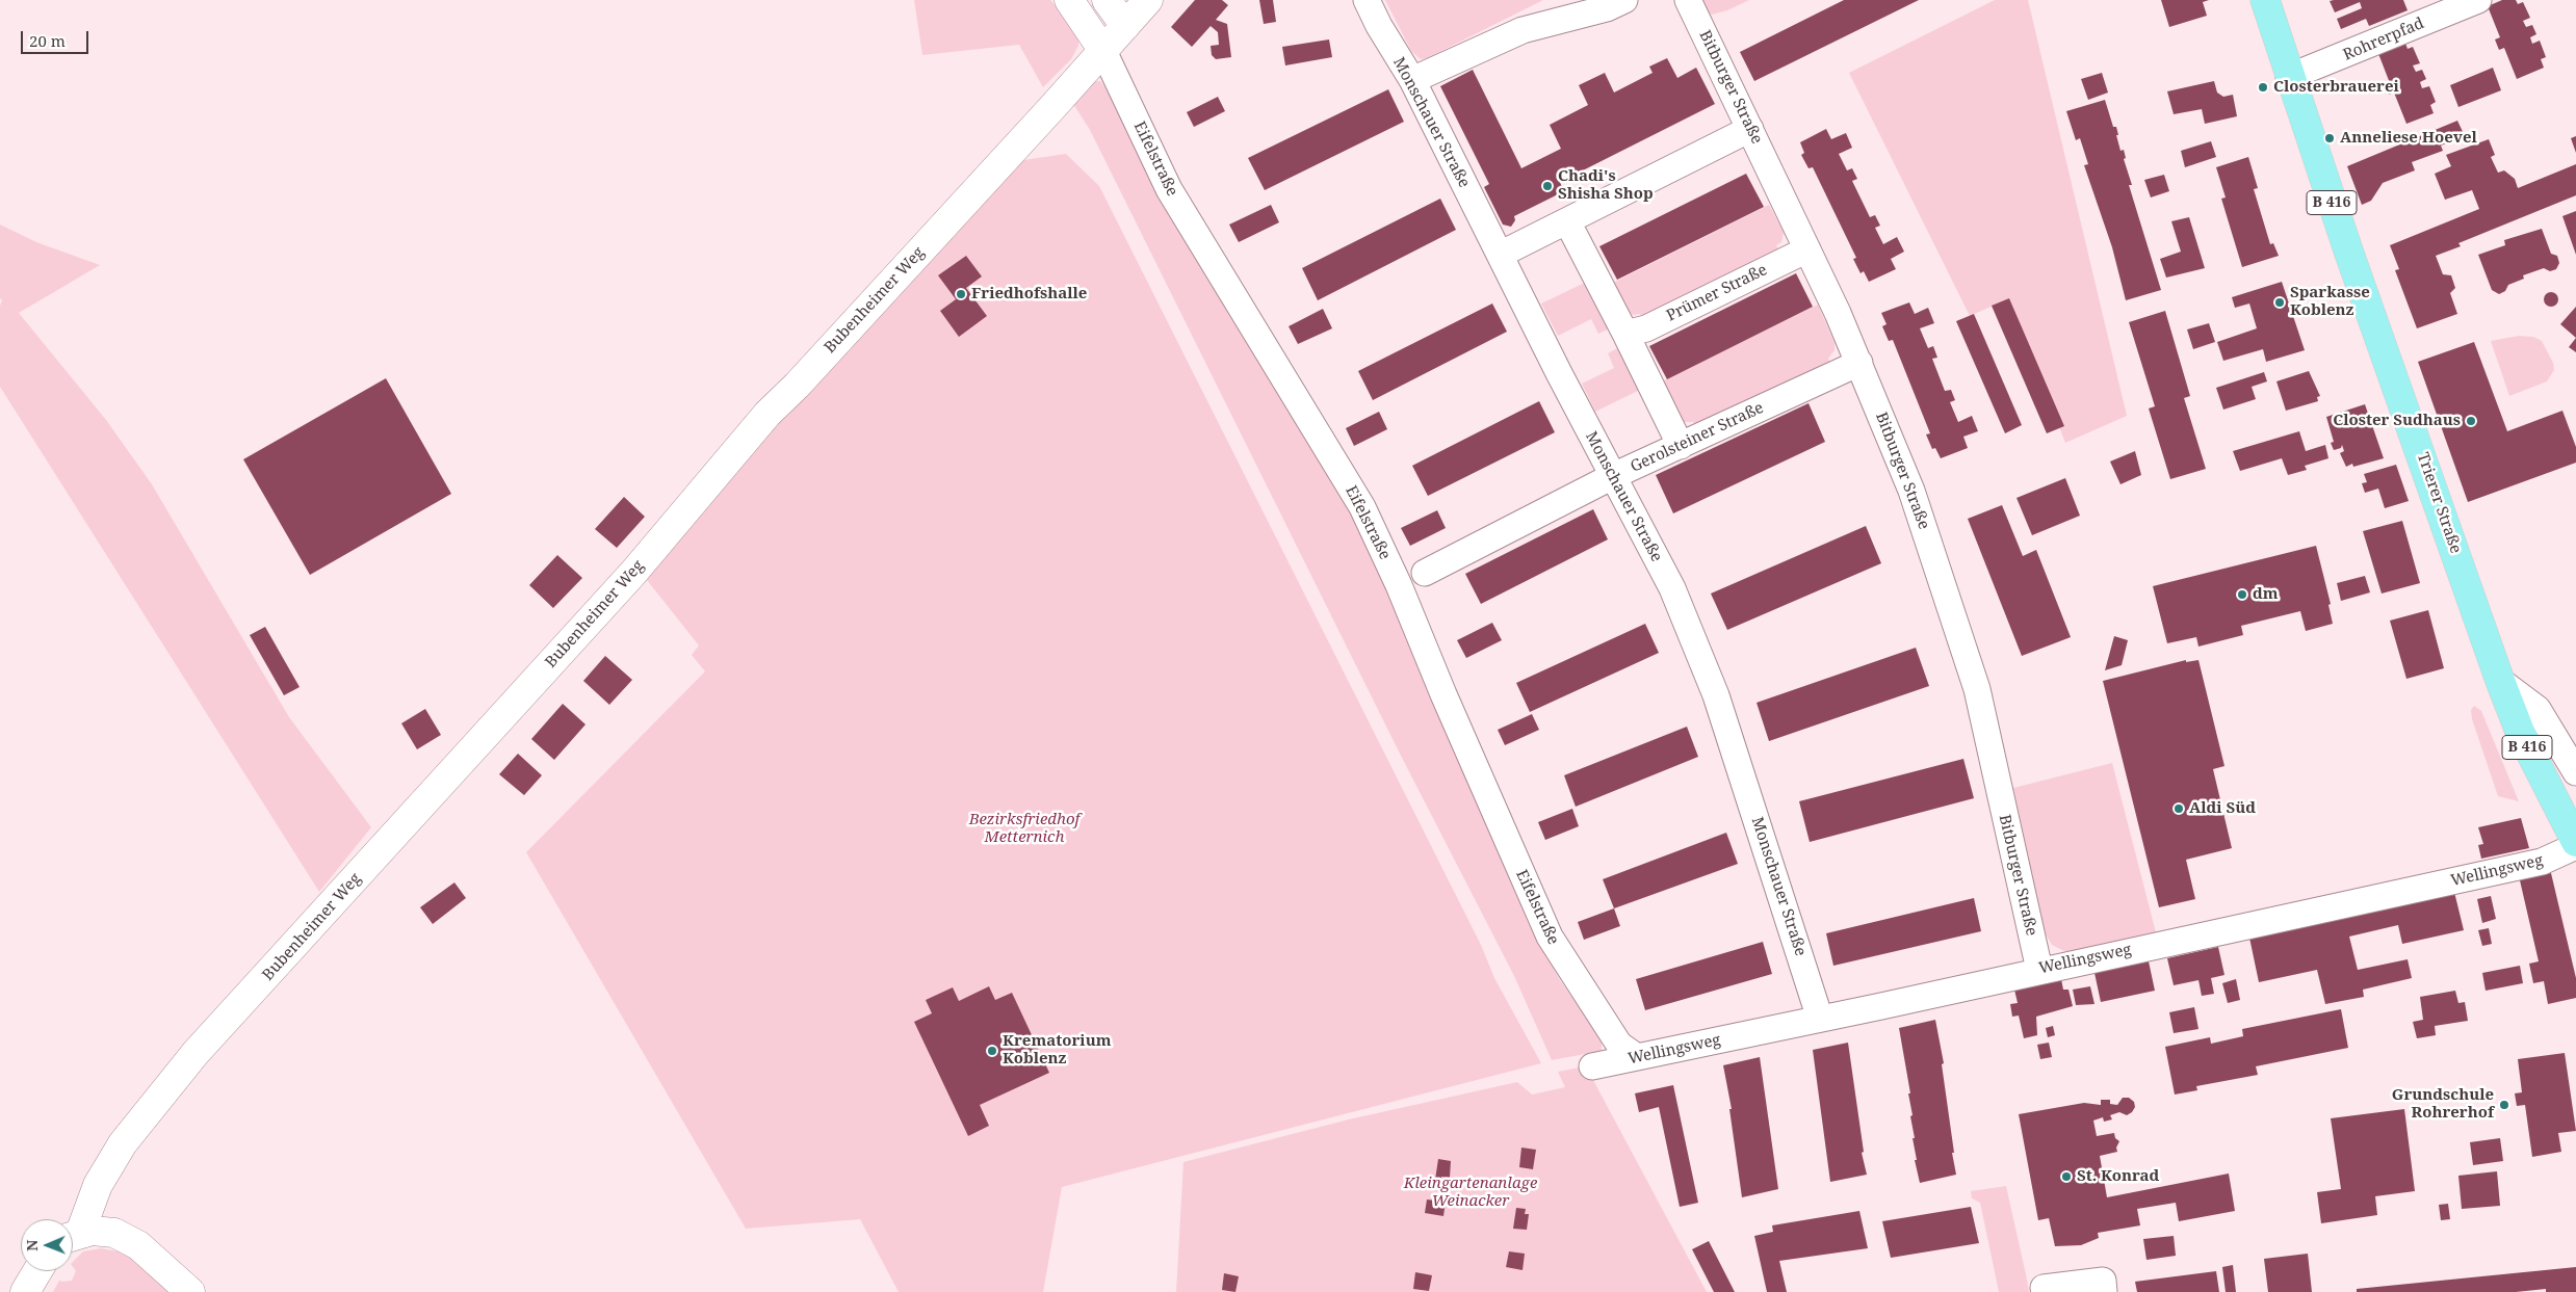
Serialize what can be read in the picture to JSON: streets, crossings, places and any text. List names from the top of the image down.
{
  "streets": {
    "main road": ["B 416", "Trierer Straße"],
    "street": [
      "Rohrerpfad",
      "Bitburger Straße",
      "Monschauer Straße",
      "Eifelstraße",
      "Prümer Straße",
      "Bubenheimer Weg",
      "Gerolsteiner Straße",
      "Wellingsweg"
    ]
  },
  "crossings": [
    ["Rohrerpfad", "Trierer Straße"],
    ["Bitburger Straße", "Prümer Straße"],
    ["Bitburger Straße", "Gerolsteiner Straße"],
    ["Bitburger Straße", "Wellingsweg"],
    ["Monschauer Straße", "Gerolsteiner Straße"],
    ["Monschauer Straße", "Wellingsweg"],
    ["Eifelstraße", "Bubenheimer Weg"],
    ["Eifelstraße", "Wellingsweg"]
  ],
  "parks": ["Bezirksfriedhof Metternich", "Kleingartenanlage Weinacker"],
  "places": [
    "Closterbrauerei",
    "Anneliese Hoevel",
    "Chadi's Shisha Shop",
    "Friedhofshalle",
    "Sparkasse Koblenz",
    "Closter Sudhaus",
    "dm",
    "Aldi Süd",
    "Krematorium Koblenz",
    "Grundschule Rohrerhof",
    "St. Konrad"
  ],
  "scale_bar": "20 m",
  "north": "left"
}
